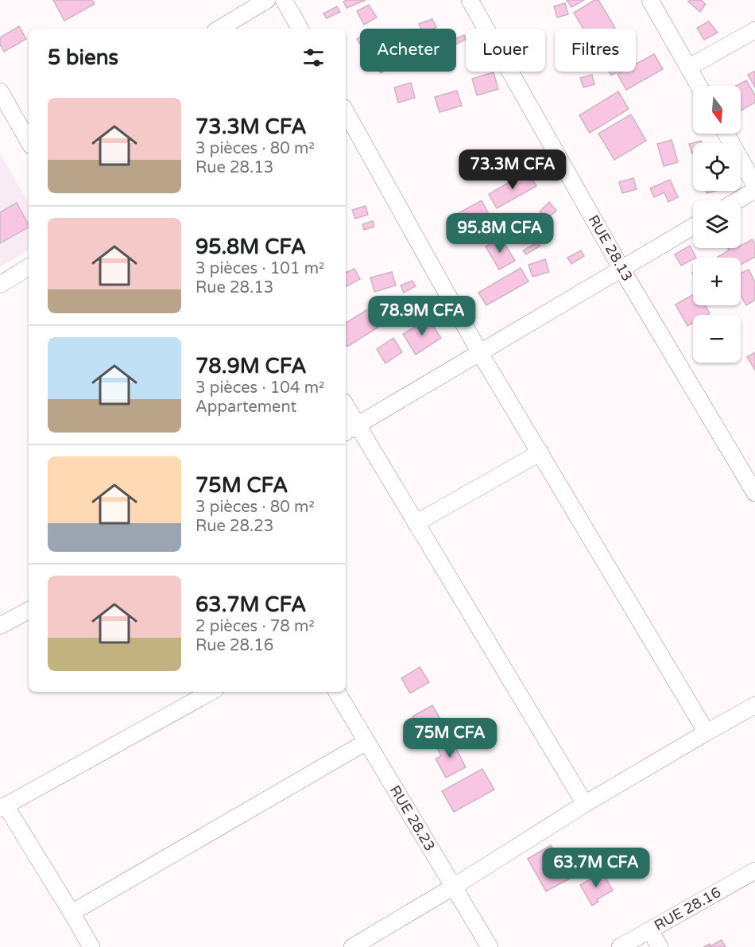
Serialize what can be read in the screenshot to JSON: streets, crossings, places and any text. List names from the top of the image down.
{
  "streets": {
    "street": ["RUE 28.13", "RUE 28.23", "RUE 28.16"]
  },
  "north": "bottom",
  "page": {
    "chip": ["Acheter", "Louer", "Filtres"],
    "heading": "5 biens",
    "map_buttons": ["+", "−"],
    "list": [
      {
        "name": "73.3M CFA",
        "note": "3 pièces · 80 m² · Rue 28.13"
      },
      {
        "name": "95.8M CFA",
        "note": "3 pièces · 101 m² · Rue 28.13"
      },
      {
        "name": "78.9M CFA",
        "note": "3 pièces · 104 m² · Appartement"
      },
      {
        "name": "75M CFA",
        "note": "3 pièces · 80 m² · Rue 28.23"
      },
      {
        "name": "63.7M CFA",
        "note": "2 pièces · 78 m² · Rue 28.16"
      }
    ],
    "price": [
      "73.3M CFA",
      "95.8M CFA",
      "78.9M CFA",
      "75M CFA",
      "63.7M CFA"
    ]
  }
}
